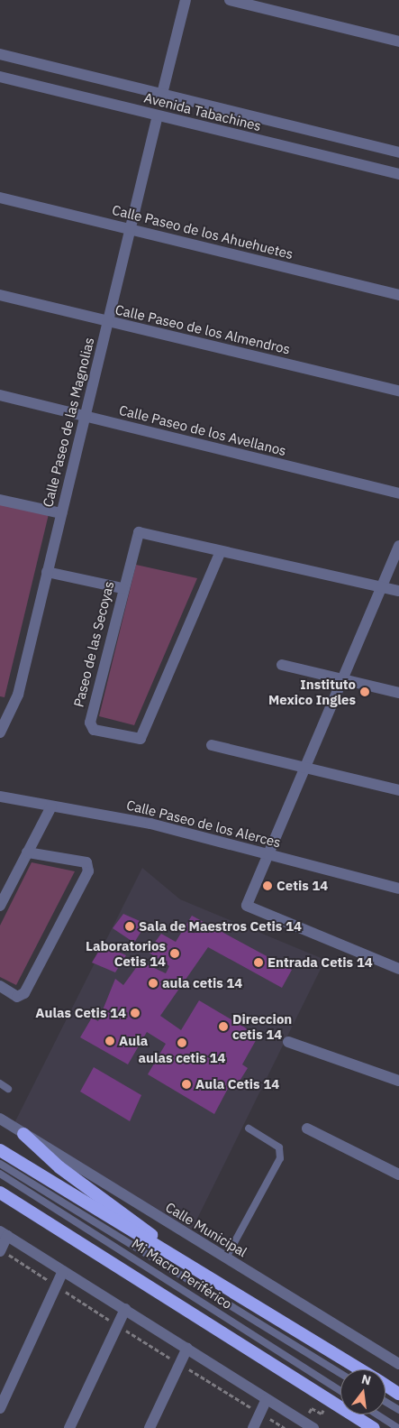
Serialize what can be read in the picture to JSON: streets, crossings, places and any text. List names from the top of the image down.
{
  "streets": {
    "street": [
      "Avenida Tabachines",
      "Calle Paseo de los Ahuehuetes",
      "Calle Paseo de los Almendros",
      "Calle Paseo de las Magnolias",
      "Calle Paseo de los Avellanos",
      "Paseo de las Secoyas",
      "Calle Paseo de los Alerces",
      "Calle Municipal"
    ],
    "lane": ["Mi Macro Periférico"]
  },
  "crossings": [
    ["Avenida Tabachines", "Calle Paseo de las Magnolias"],
    ["Calle Paseo de los Ahuehuetes", "Calle Paseo de las Magnolias"],
    ["Calle Paseo de los Almendros", "Calle Paseo de las Magnolias"],
    ["Calle Paseo de las Magnolias", "Calle Paseo de los Avellanos"]
  ],
  "places": [
    "Instituto Mexico Ingles",
    "Cetis 14",
    "Sala de Maestros Cetis 14",
    "Laboratorios Cetis 14",
    "Entrada Cetis 14",
    "aula cetis 14",
    "Aulas Cetis 14",
    "Direccion cetis 14",
    "Aula",
    "aulas cetis 14",
    "Aula Cetis 14"
  ],
  "north": "top"
}
